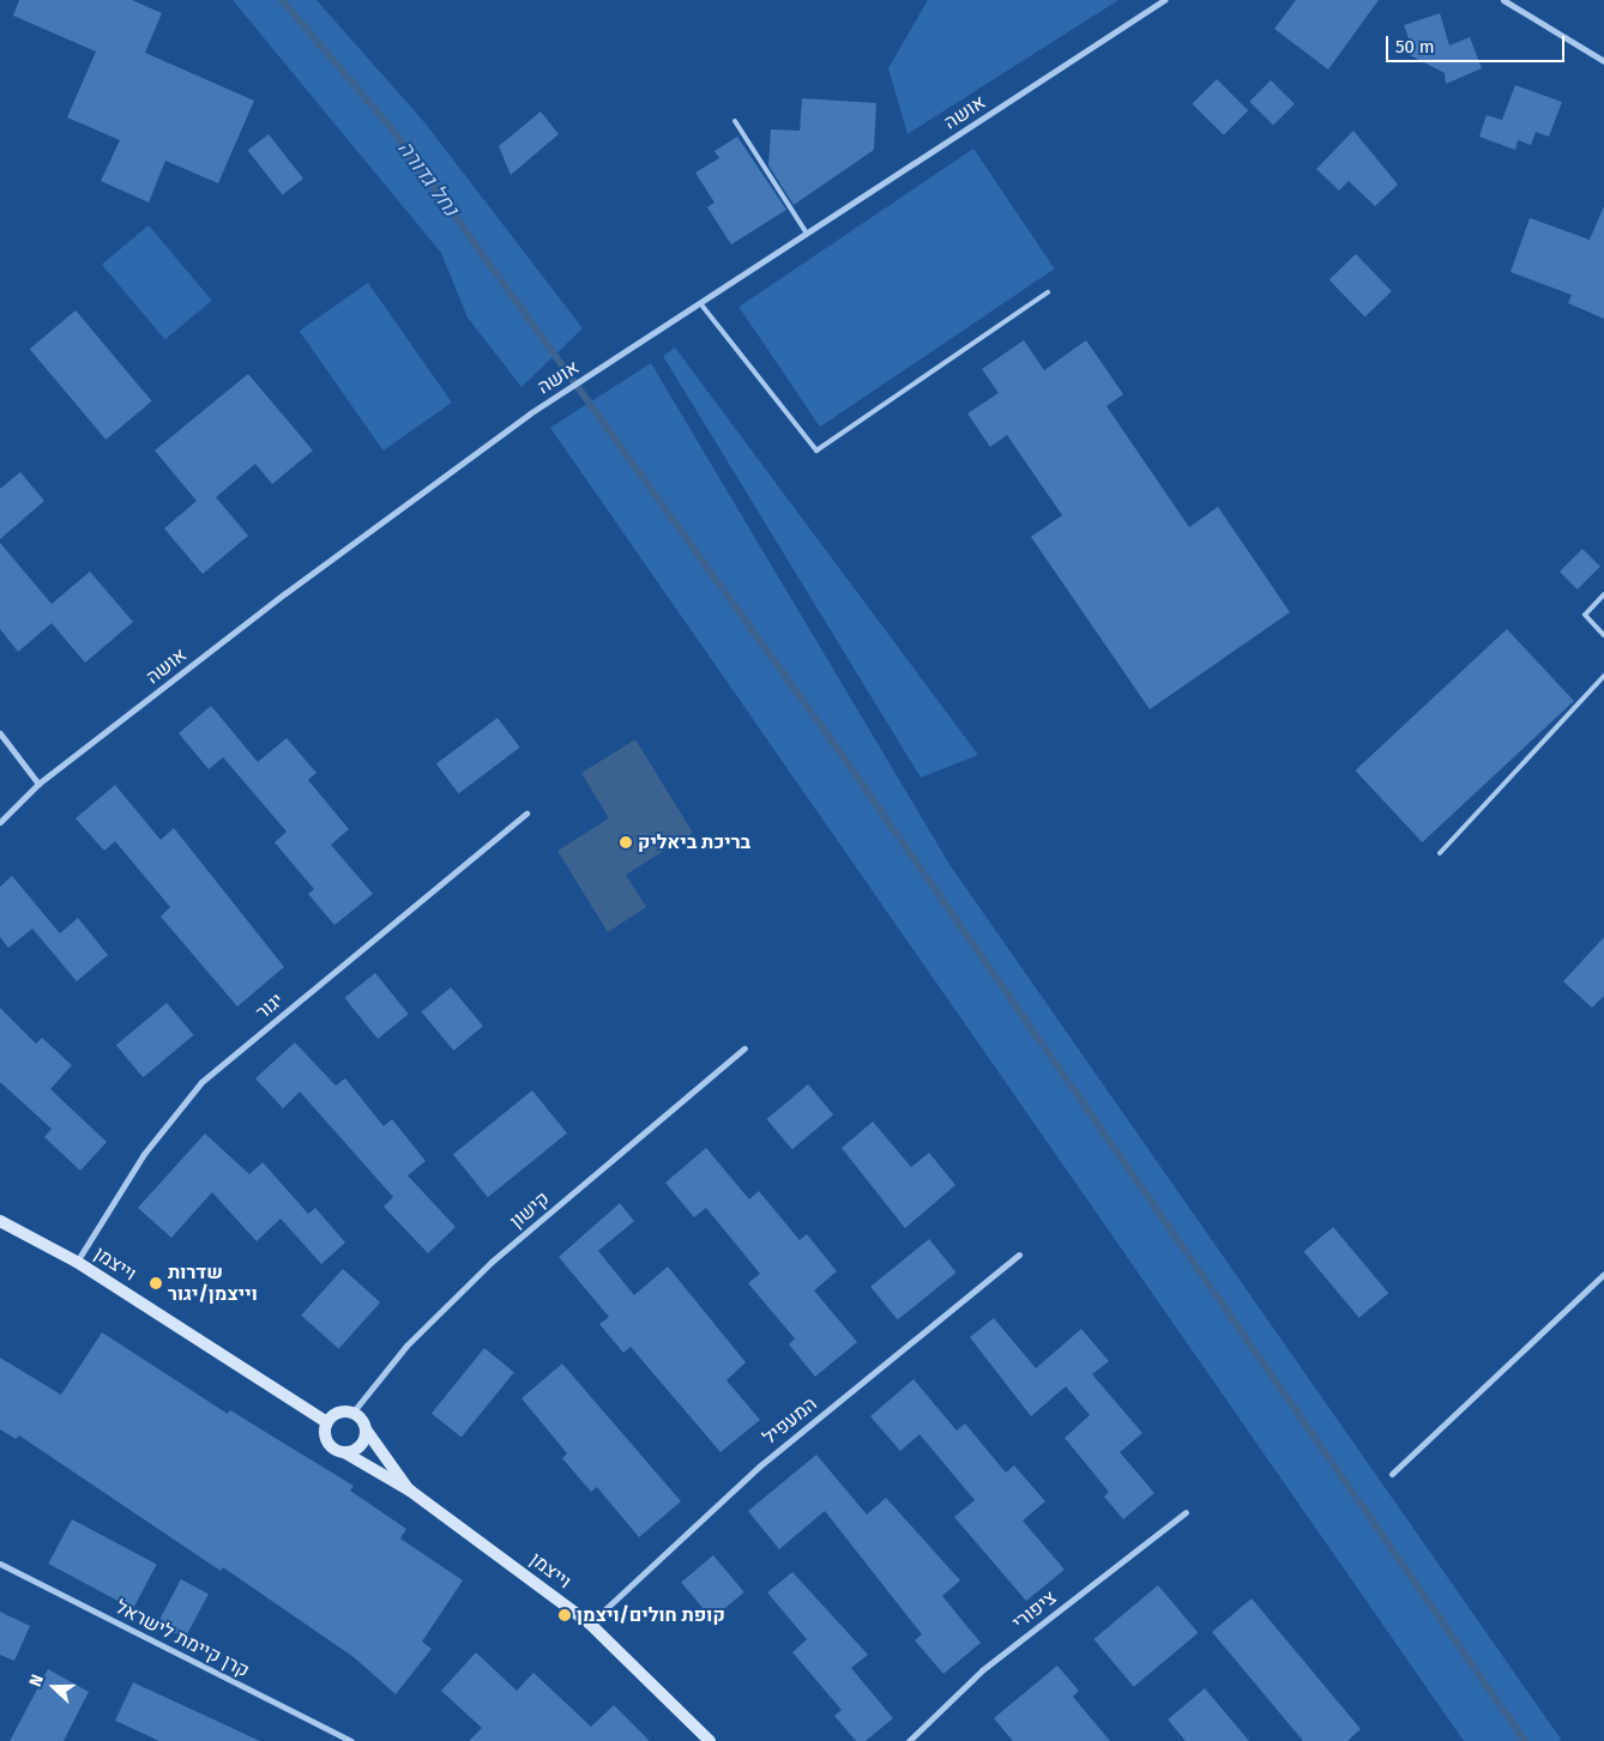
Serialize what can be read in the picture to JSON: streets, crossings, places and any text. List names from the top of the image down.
{
  "streets": {
    "street": [
      "אושה",
      "יגור",
      "קישון",
      "וייצמן",
      "המעפיל",
      "ציפורי",
      "קרן קיימת לישראל"
    ]
  },
  "crossings": [
    ["יגור", "וייצמן"],
    ["קישון", "וייצמן"],
    ["וייצמן", "המעפיל"]
  ],
  "water": ["נחל גדורה"],
  "places": ["בריכת ביאליק", "שדרות וייצמן/יגור", "קופת חולים/ויצמן"],
  "scale_bar": "50 m",
  "north": "left"
}
